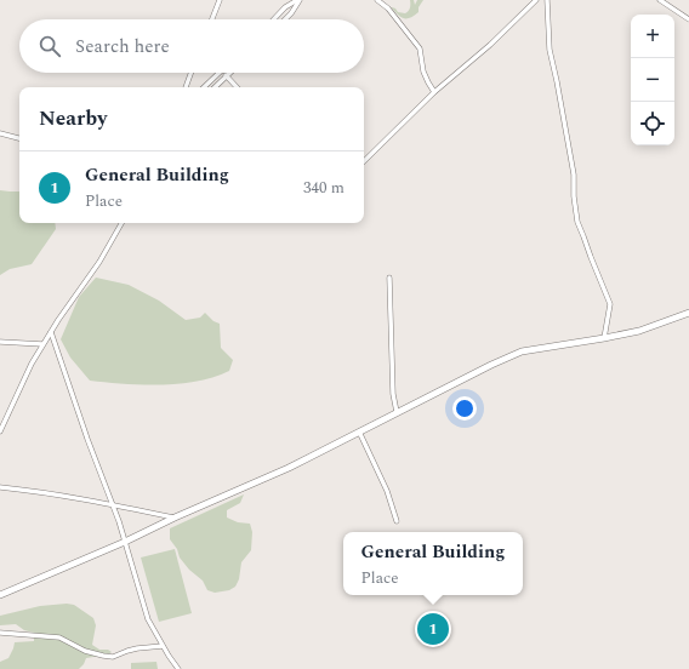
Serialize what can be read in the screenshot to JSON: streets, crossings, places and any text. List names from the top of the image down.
{
  "page": {
    "map_buttons": ["+", "−"],
    "search": "Search here",
    "heading": "Nearby",
    "list": [
      {
        "mark": "1",
        "name": "General Building",
        "note": "Place",
        "value": "340 m"
      }
    ],
    "popup": ["General Building", "Place"],
    "pins": "1"
  }
}
